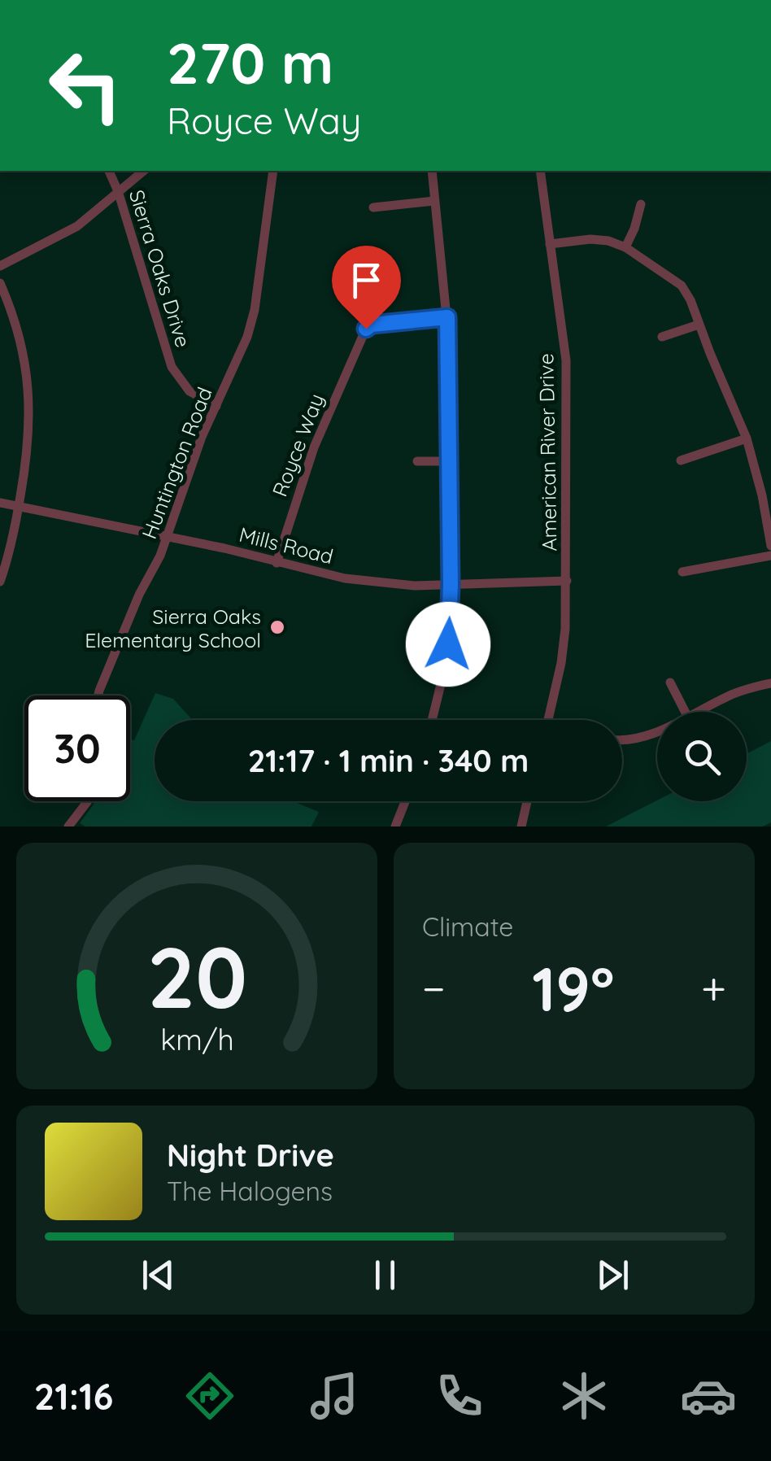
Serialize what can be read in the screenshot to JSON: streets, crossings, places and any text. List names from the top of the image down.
{
  "streets": {
    "street": [
      "Sierra Oaks Drive",
      "Royce Way",
      "American River Drive",
      "Huntington Road",
      "Mills Road"
    ]
  },
  "crossings": [
    ["Sierra Oaks Drive", "Huntington Road"],
    ["Royce Way", "Mills Road"],
    ["American River Drive", "Mills Road"],
    ["Huntington Road", "Mills Road"]
  ],
  "places": ["Sierra Oaks Elementary School"],
  "page": {
    "turn": ["270 m", "Royce Way"],
    "limit": "30",
    "trip": "21:17 · 1 min · 340 m",
    "tile": "Climate",
    "heat": ["−", "19°", "+"],
    "song": ["Night Drive", "The Halogens"],
    "tabs": "21:16",
    "gauge": ["20", "km/h"]
  }
}
